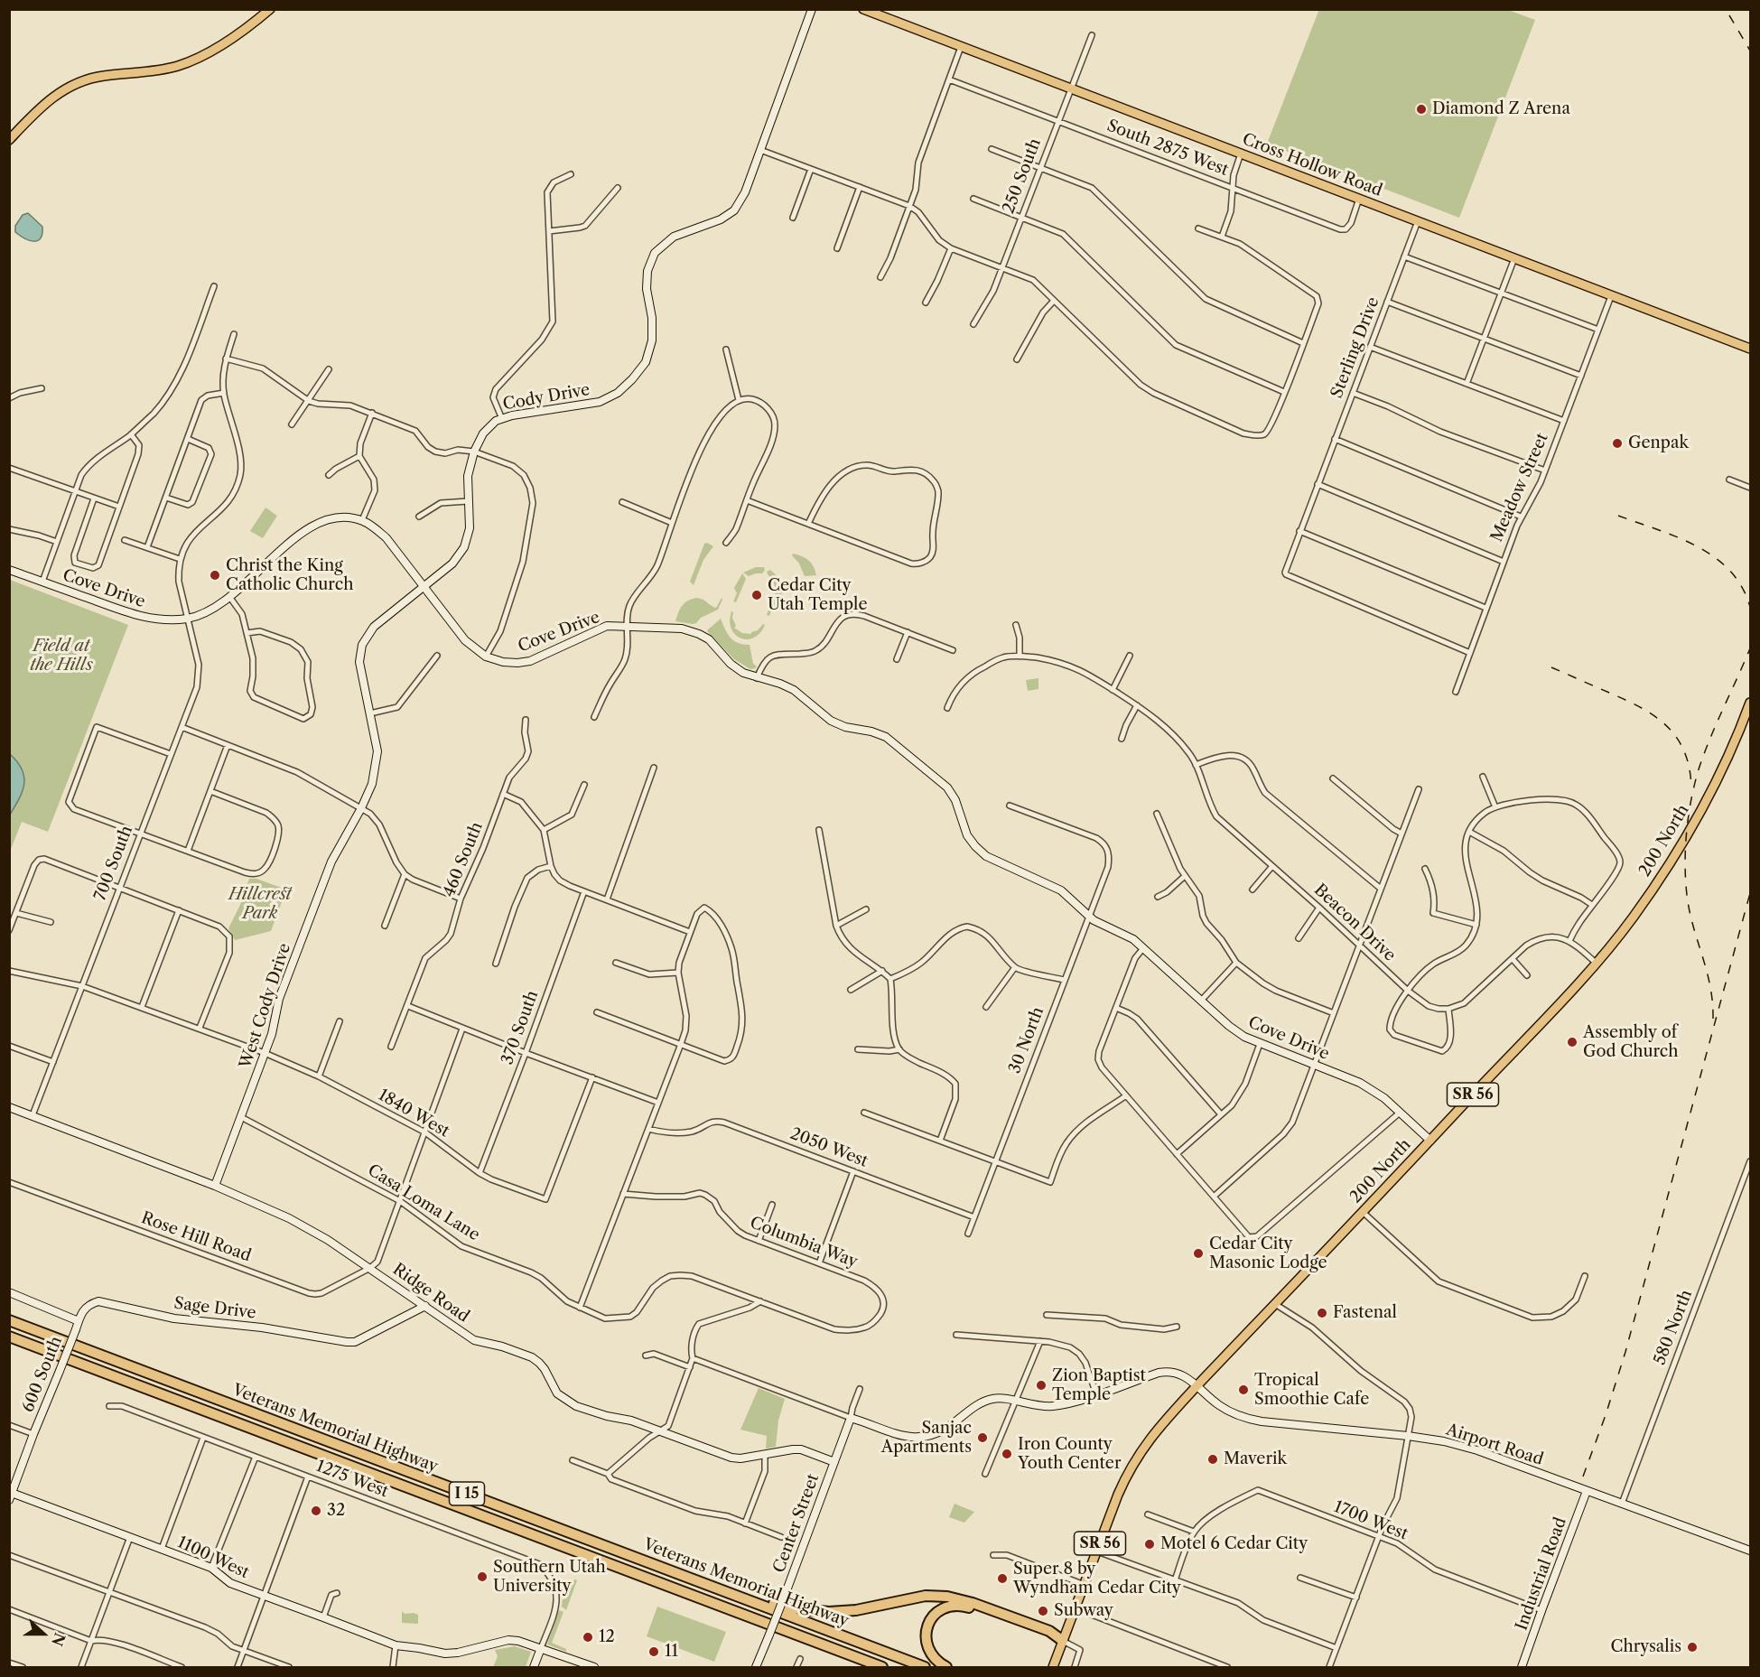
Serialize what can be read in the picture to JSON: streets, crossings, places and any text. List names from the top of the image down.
{
  "streets": {
    "highway": ["Veterans Memorial Highway", "I 15"],
    "main road": ["Cross Hollow Road", "200 North", "SR 56"],
    "street": [
      "South 2875 West",
      "250 South",
      "Sterling Drive",
      "Cody Drive",
      "Meadow Street",
      "Cove Drive",
      "460 South",
      "700 South",
      "Beacon Drive",
      "West Cody Drive",
      "370 South",
      "30 North",
      "1840 West",
      "2050 West",
      "Casa Loma Lane",
      "Rose Hill Road",
      "Columbia Way",
      "Ridge Road",
      "Sage Drive",
      "580 North",
      "600 South",
      "Airport Road",
      "1275 West",
      "1700 West",
      "Center Street",
      "1100 West",
      "Industrial Road"
    ]
  },
  "crossings": [
    ["South 2875 West", "Cross Hollow Road"],
    ["South 2875 West", "250 South"],
    ["Cross Hollow Road", "250 South"],
    ["Cross Hollow Road", "Sterling Drive"],
    ["Cross Hollow Road", "Meadow Street"],
    ["Sterling Drive", "Meadow Street"],
    ["Cody Drive", "Cove Drive"],
    ["Cody Drive", "West Cody Drive"],
    ["Cove Drive", "200 North"],
    ["Cove Drive", "700 South"],
    ["Cove Drive", "30 North"],
    ["200 North", "Airport Road"],
    ["700 South", "1840 West"],
    ["700 South", "Ridge Road"],
    ["West Cody Drive", "1840 West"],
    ["West Cody Drive", "Casa Loma Lane"],
    ["West Cody Drive", "Ridge Road"],
    ["370 South", "1840 West"],
    ["30 North", "2050 West"],
    ["Casa Loma Lane", "Columbia Way"],
    ["Rose Hill Road", "Ridge Road"],
    ["Ridge Road", "Sage Drive"],
    ["Ridge Road", "Center Street"],
    ["Sage Drive", "600 South"],
    ["580 North", "Airport Road"],
    ["600 South", "1100 West"],
    ["Airport Road", "Center Street"],
    ["Airport Road", "Industrial Road"],
    ["1275 West", "1100 West"],
    ["1700 West", "Industrial Road"]
  ],
  "parks": ["Field at the Hills", "Hillcrest Park"],
  "places": [
    "Diamond Z Arena",
    "Genpak",
    "Christ the King Catholic Church",
    "Cedar City Utah Temple",
    "Assembly of God Church",
    "Cedar City Masonic Lodge",
    "Fastenal",
    "Zion Baptist Temple",
    "Tropical Smoothie Cafe",
    "Sanjac Apartments",
    "Iron County Youth Center",
    "Maverik",
    "32",
    "Motel 6 Cedar City",
    "Southern Utah University",
    "Super 8 by Wyndham Cedar City",
    "Subway",
    "12",
    "Chrysalis",
    "11"
  ],
  "north": "right"
}
